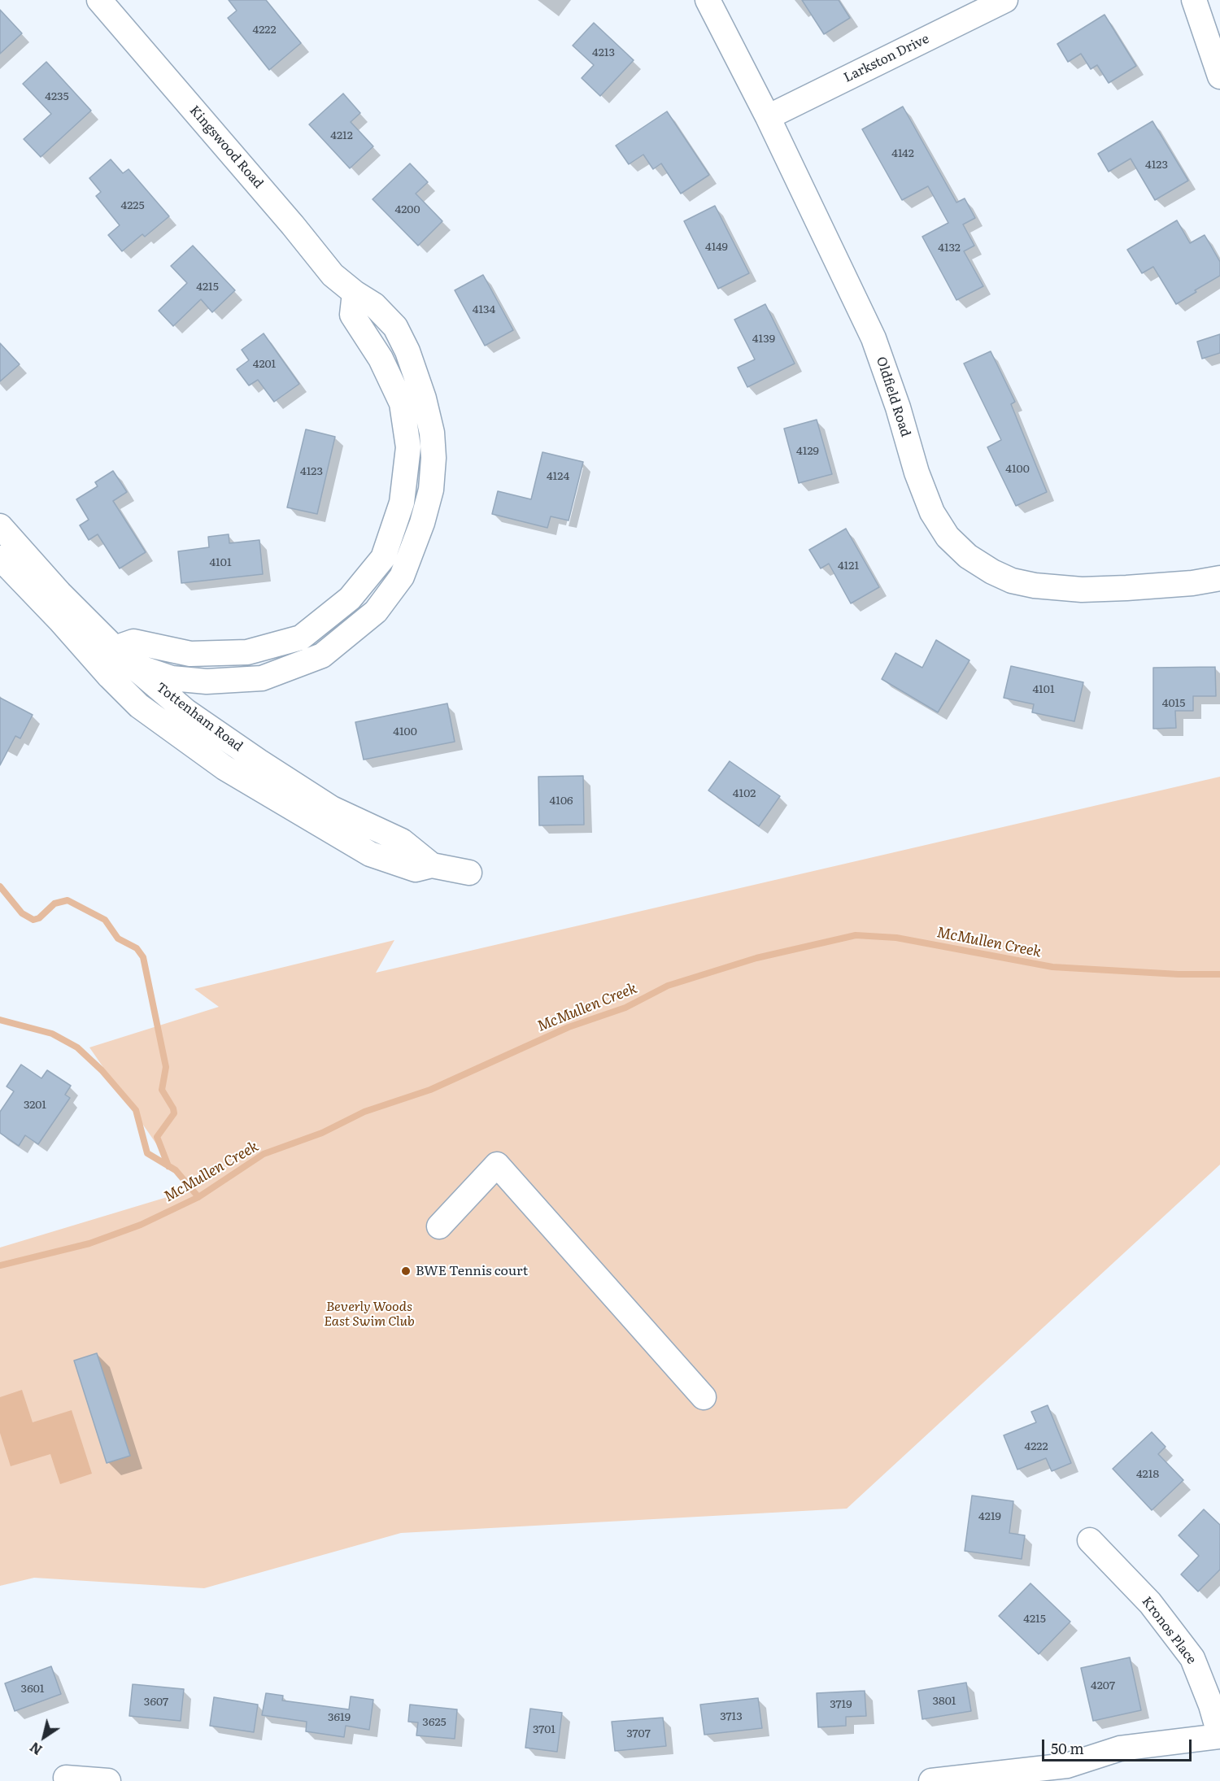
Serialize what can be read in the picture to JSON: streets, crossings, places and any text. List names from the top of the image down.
{
  "streets": {
    "street": [
      "Larkston Drive",
      "Kingswood Road",
      "Oldfield Road",
      "Tottenham Road",
      "Kronos Place"
    ]
  },
  "crossings": [
    ["Larkston Drive", "Oldfield Road"],
    ["Kingswood Road", "Tottenham Road"]
  ],
  "water": ["McMullen Creek"],
  "parks": ["Beverly Woods East Swim Club"],
  "places": ["BWE Tennis court"],
  "house_numbers": [
    "4222",
    "4213",
    "4235",
    "4212",
    "4142",
    "4123",
    "4225",
    "4200",
    "4149",
    "4132",
    "4215",
    "4134",
    "4139",
    "4201",
    "4129",
    "4100",
    "4123",
    "4124",
    "4101",
    "4121",
    "4101",
    "4015",
    "4100",
    "4102",
    "4106",
    "3201",
    "4222",
    "4218",
    "4219",
    "4215",
    "4207",
    "3601",
    "3801",
    "3607",
    "3719",
    "3713",
    "3619",
    "3625",
    "3701",
    "3707"
  ],
  "scale_bar": "50 m",
  "north": "bottom left"
}
